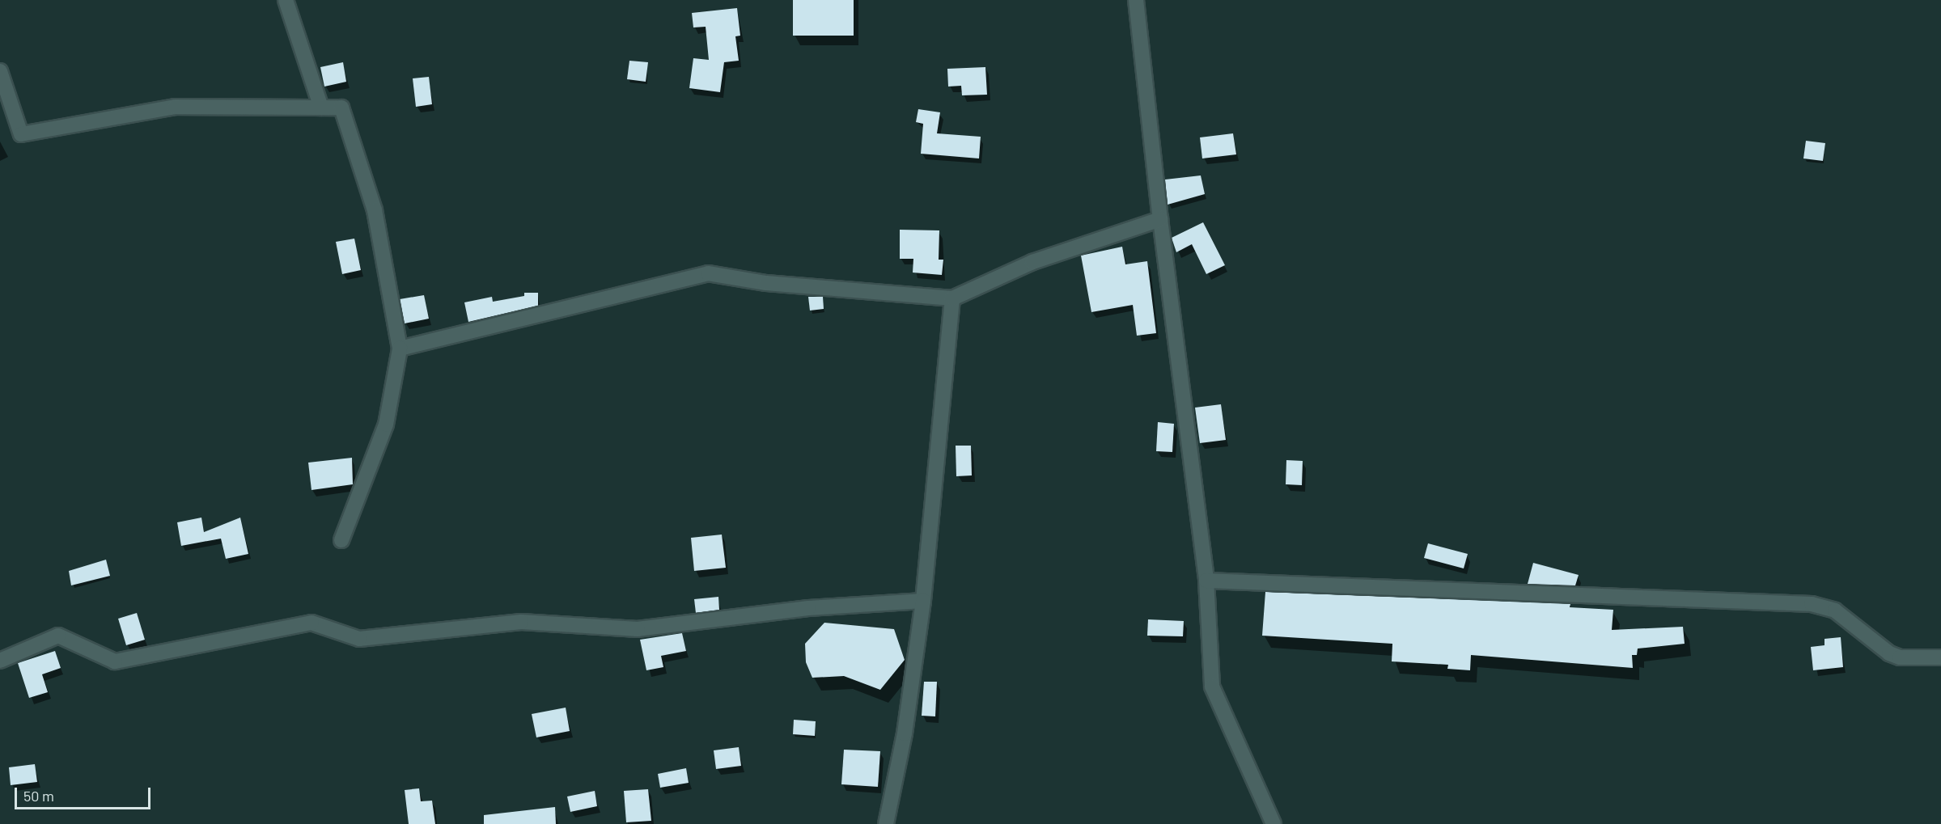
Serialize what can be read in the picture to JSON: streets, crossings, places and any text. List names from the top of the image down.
{
  "scale_bar": "50 m"
}
